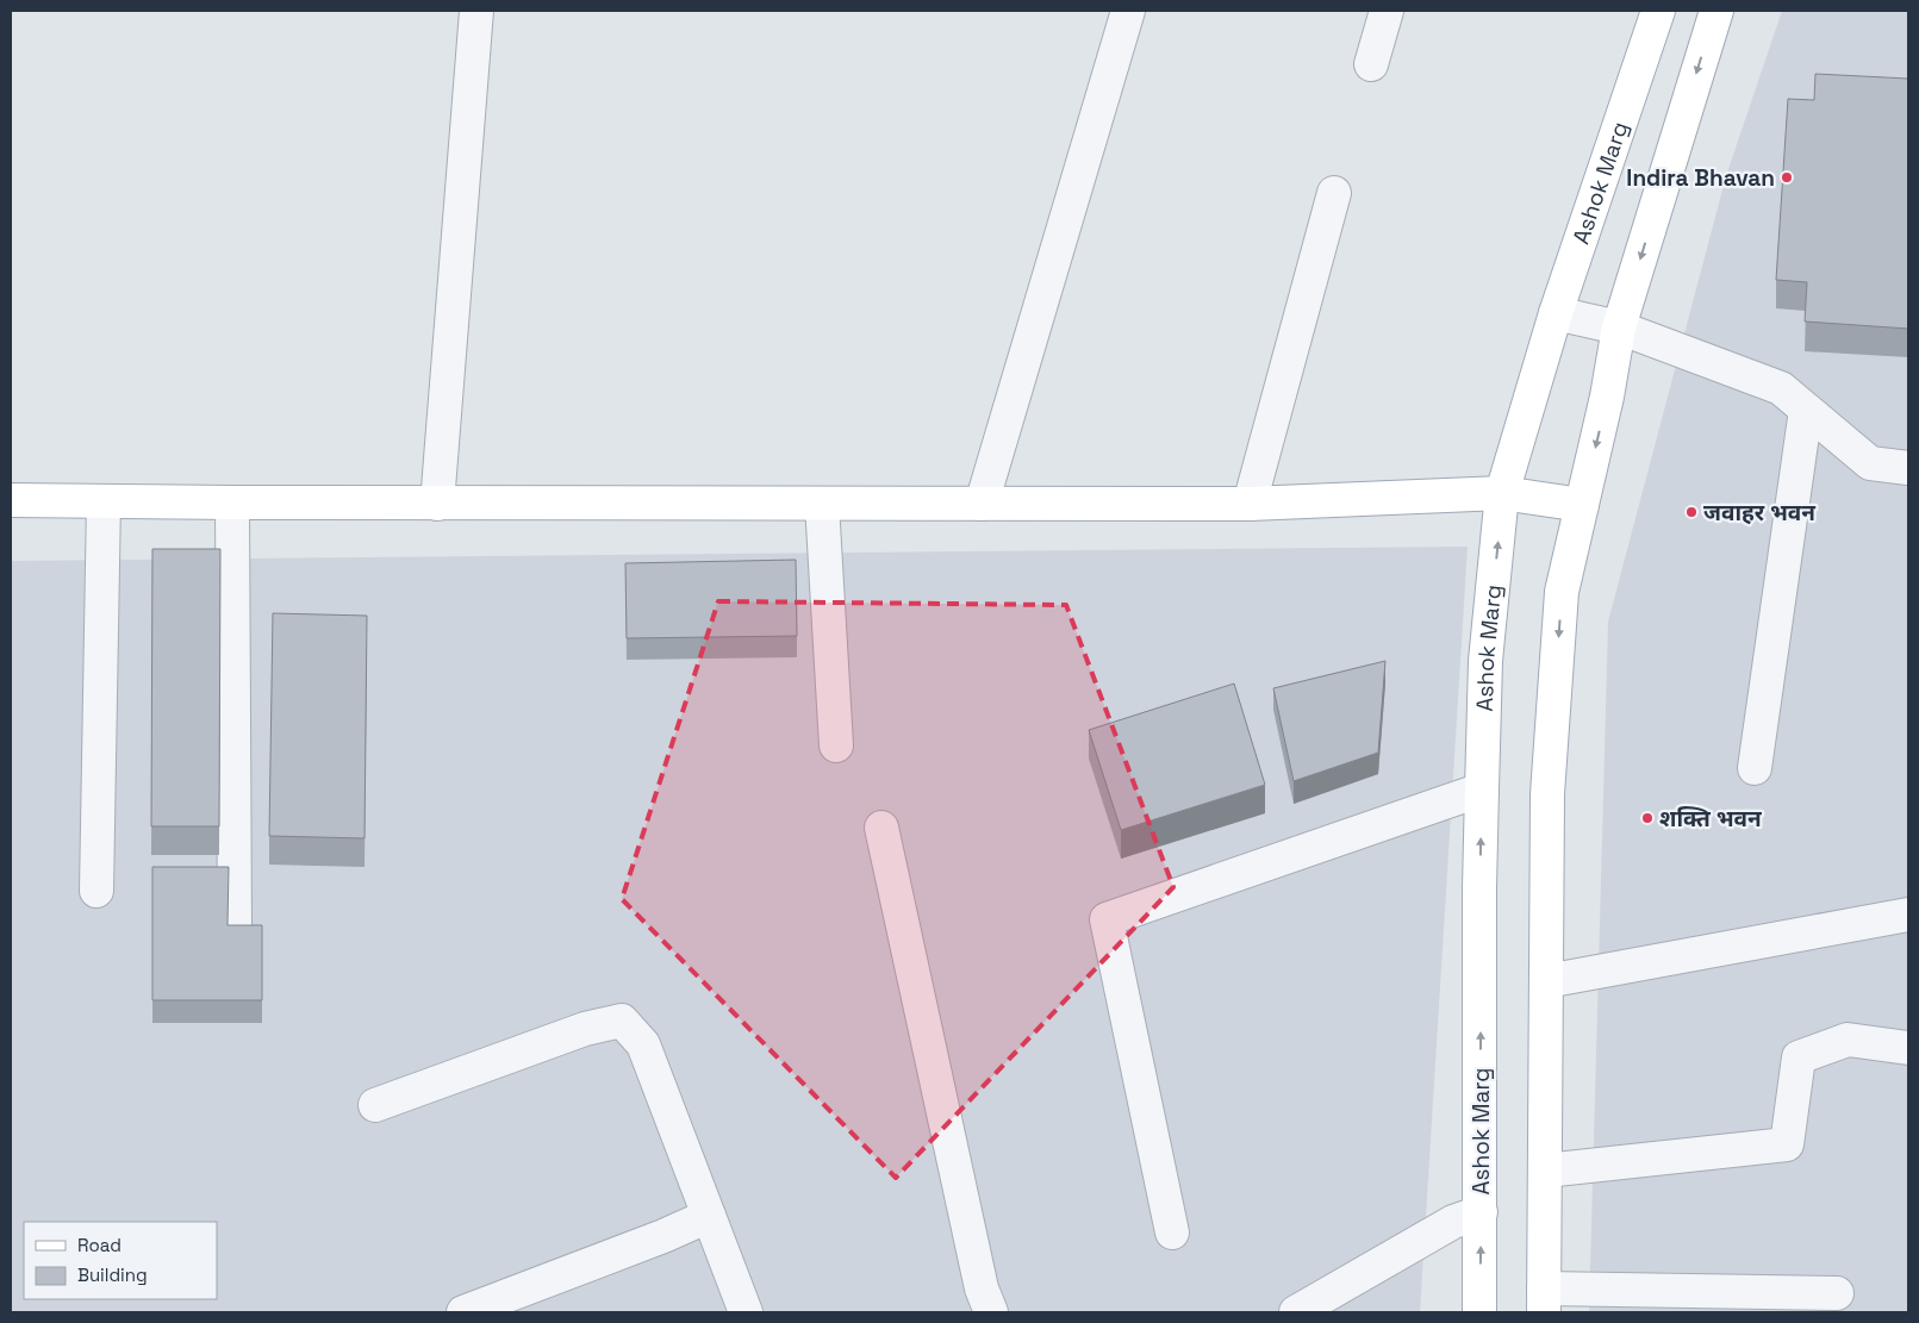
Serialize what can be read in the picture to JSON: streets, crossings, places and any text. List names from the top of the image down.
{
  "streets": {
    "main road": ["Ashok Marg"]
  },
  "places": ["Indira Bhavan", "जवाहर भवन", "शक्ति भवन"],
  "legend": ["Road", "Building"]
}
